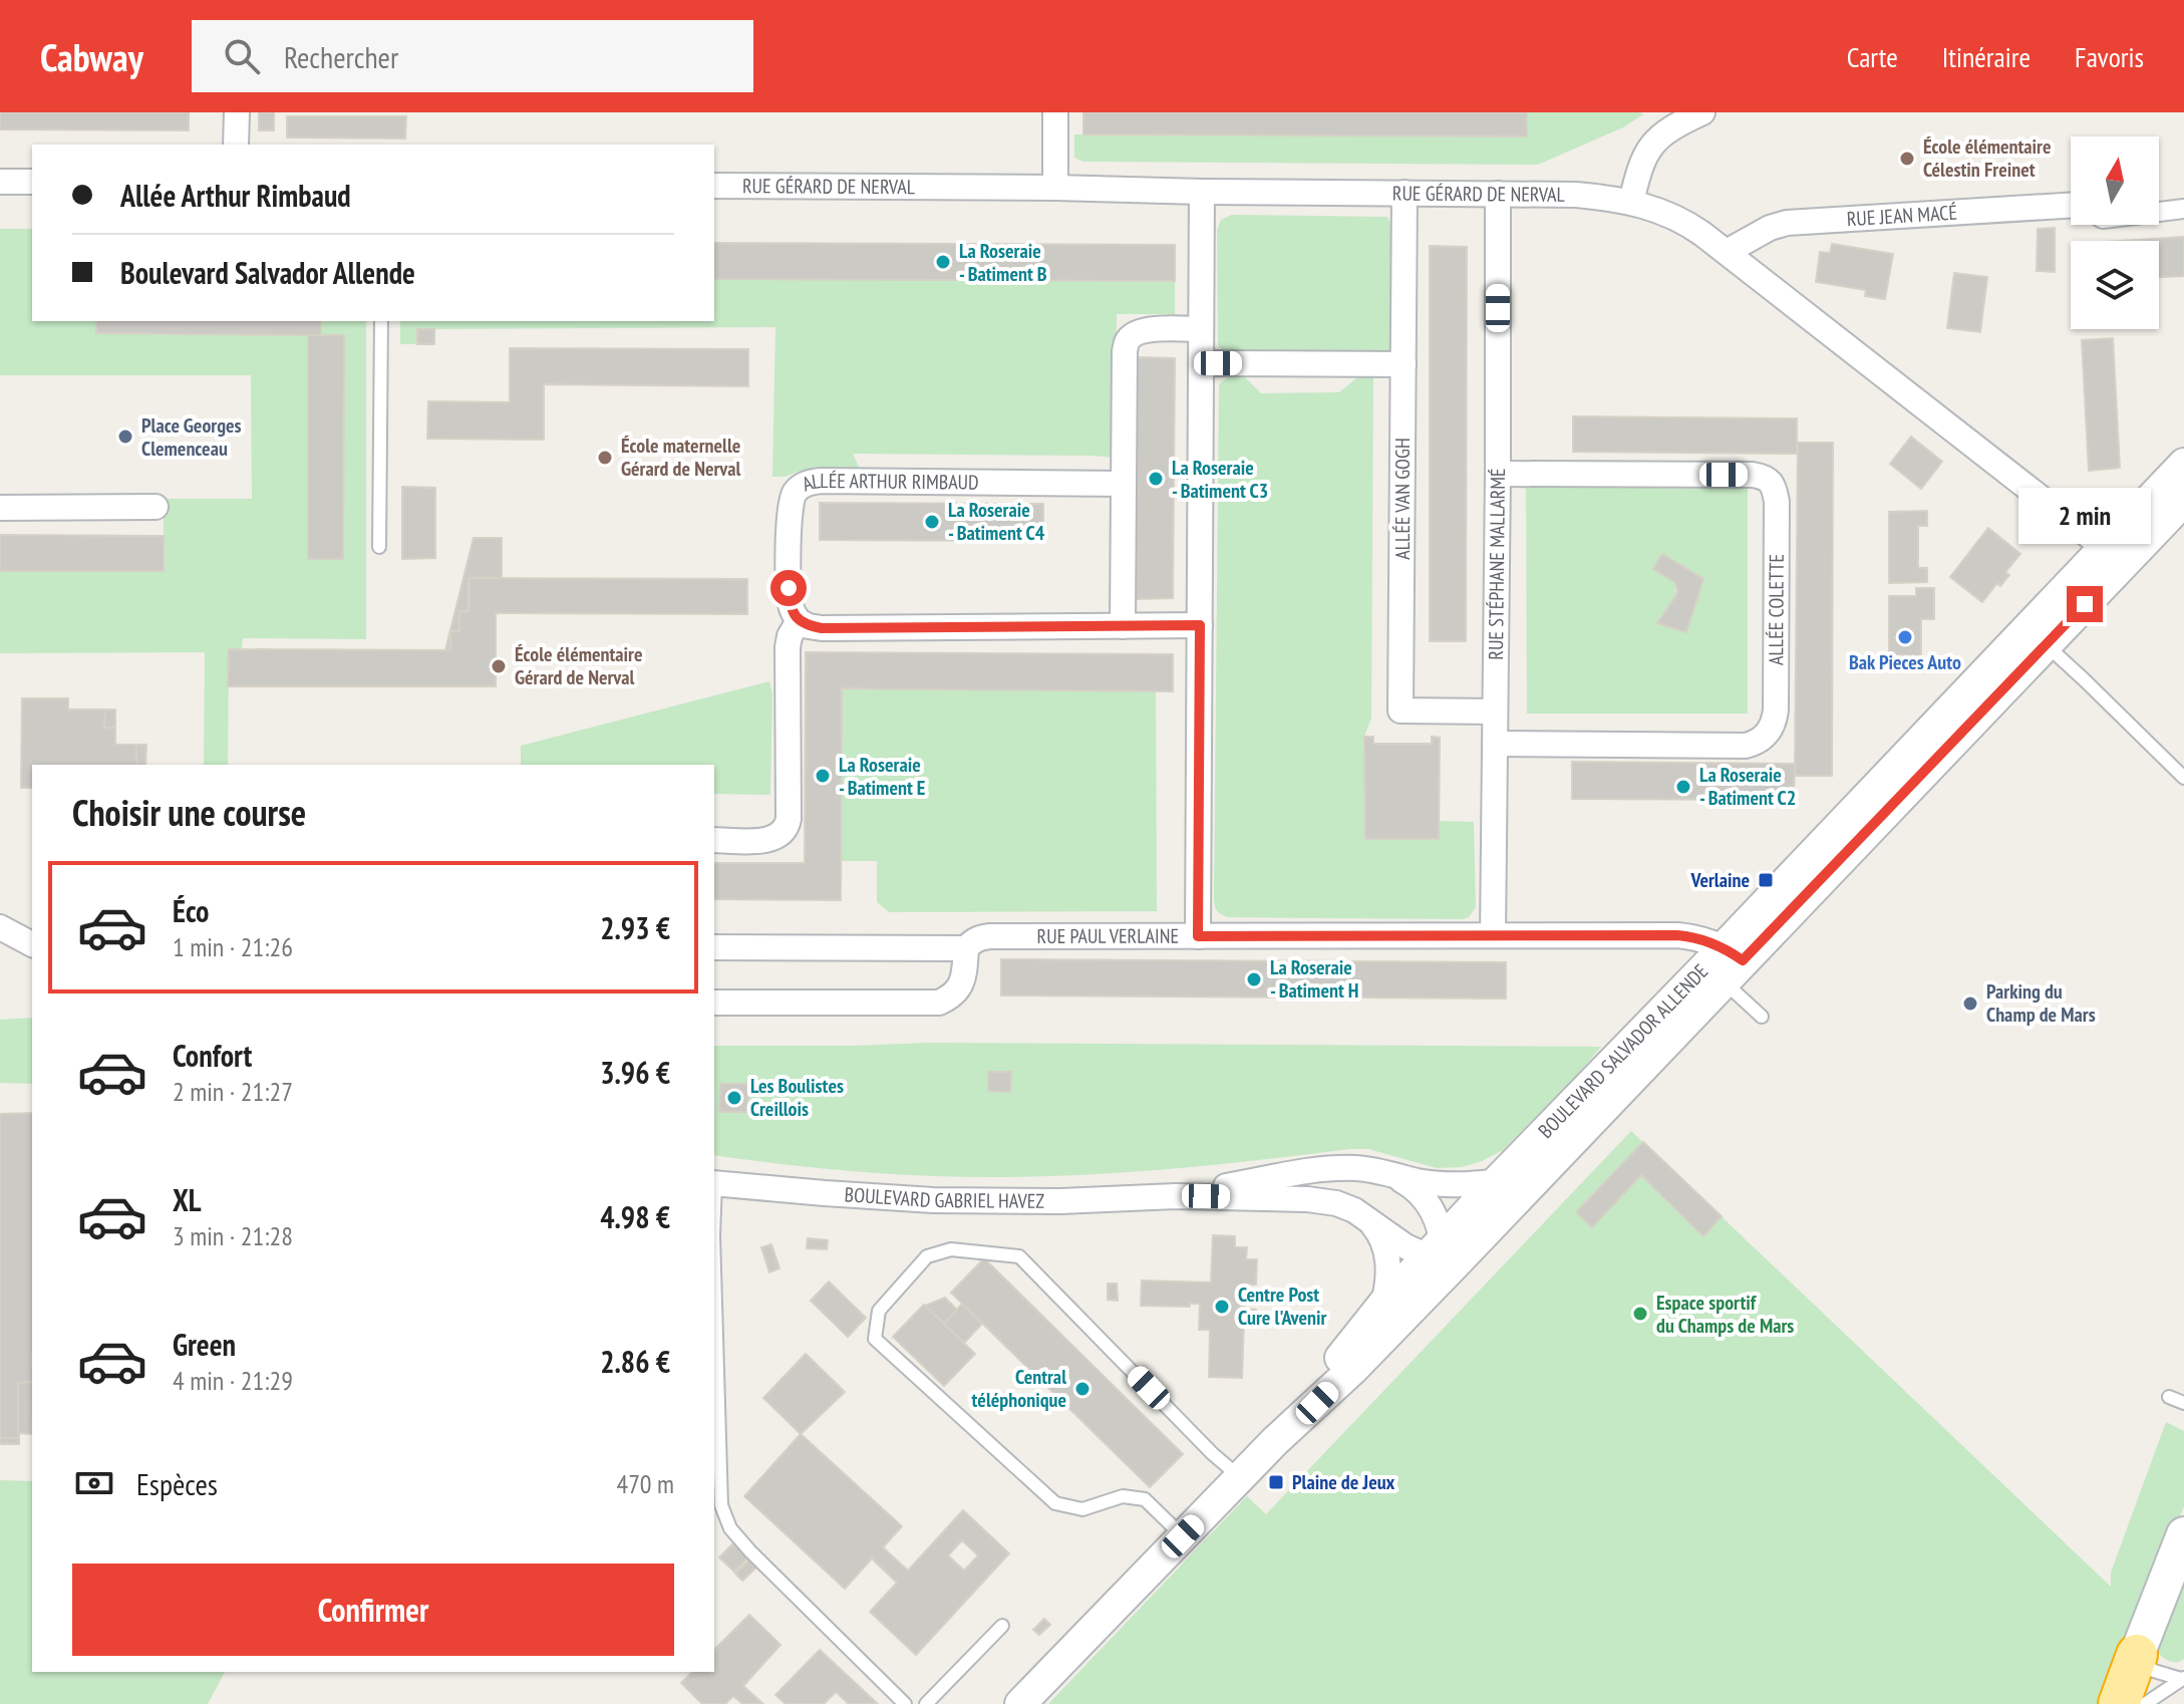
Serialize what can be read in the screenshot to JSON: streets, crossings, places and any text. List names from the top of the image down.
{
  "streets": {
    "street": [
      "RUE GÉRARD DE NERVAL",
      "RUE JEAN MACÉ",
      "ALLÉE ARTHUR RIMBAUD",
      "ALLÉE VAN GOGH",
      "RUE STÉPHANE MALLARMÉ",
      "ALLÉE COLETTE",
      "RUE PAUL VERLAINE",
      "BOULEVARD SALVADOR ALLENDE",
      "BOULEVARD GABRIEL HAVEZ"
    ]
  },
  "crossings": [
    ["RUE GÉRARD DE NERVAL", "RUE JEAN MACÉ"],
    ["RUE GÉRARD DE NERVAL", "ALLÉE VAN GOGH"],
    ["RUE GÉRARD DE NERVAL", "RUE STÉPHANE MALLARMÉ"],
    ["RUE GÉRARD DE NERVAL", "BOULEVARD SALVADOR ALLENDE"],
    ["ALLÉE VAN GOGH", "RUE STÉPHANE MALLARMÉ"],
    ["RUE STÉPHANE MALLARMÉ", "ALLÉE COLETTE"],
    ["RUE STÉPHANE MALLARMÉ", "RUE PAUL VERLAINE"],
    ["RUE PAUL VERLAINE", "BOULEVARD SALVADOR ALLENDE"],
    ["BOULEVARD SALVADOR ALLENDE", "BOULEVARD GABRIEL HAVEZ"]
  ],
  "places": {
    "other": [
      "École élémentaire Célestin Freinet",
      "La Roseraie - Batiment B",
      "Place Georges Clemenceau",
      "École maternelle Gérard de Nerval",
      "La Roseraie - Batiment C3",
      "La Roseraie - Batiment C4",
      "Bak Pieces Auto",
      "École élémentaire Gérard de Nerval",
      "La Roseraie - Batiment E",
      "La Roseraie - Batiment C2",
      "La Roseraie - Batiment H",
      "Parking du Champ de Mars",
      "Les Boulistes Creillois",
      "Centre Post Cure l'Avenir",
      "Espace sportif du Champs de Mars",
      "Central téléphonique"
    ],
    "transit": ["Verlaine", "Plaine de Jeux"]
  },
  "north": "top",
  "page": {
    "header": "Cabway",
    "search": "Rechercher",
    "nav": ["Carte", "Itinéraire", "Favoris"],
    "banner": ["Allée Arthur Rimbaud", "Boulevard Salvador Allende"],
    "bubble": "2 min",
    "heading": "Choisir une course",
    "list": [
      {
        "name": "Éco",
        "note": "1 min · 21:26",
        "value": "2.93 €"
      },
      {
        "name": "Confort",
        "note": "2 min · 21:27",
        "value": "3.96 €"
      },
      {
        "name": "XL",
        "note": "3 min · 21:28",
        "value": "4.98 €"
      },
      {
        "name": "Green",
        "note": "4 min · 21:29",
        "value": "2.86 €"
      }
    ],
    "pay": ["Espèces", "470 m"],
    "buttons": "Confirmer"
  }
}
